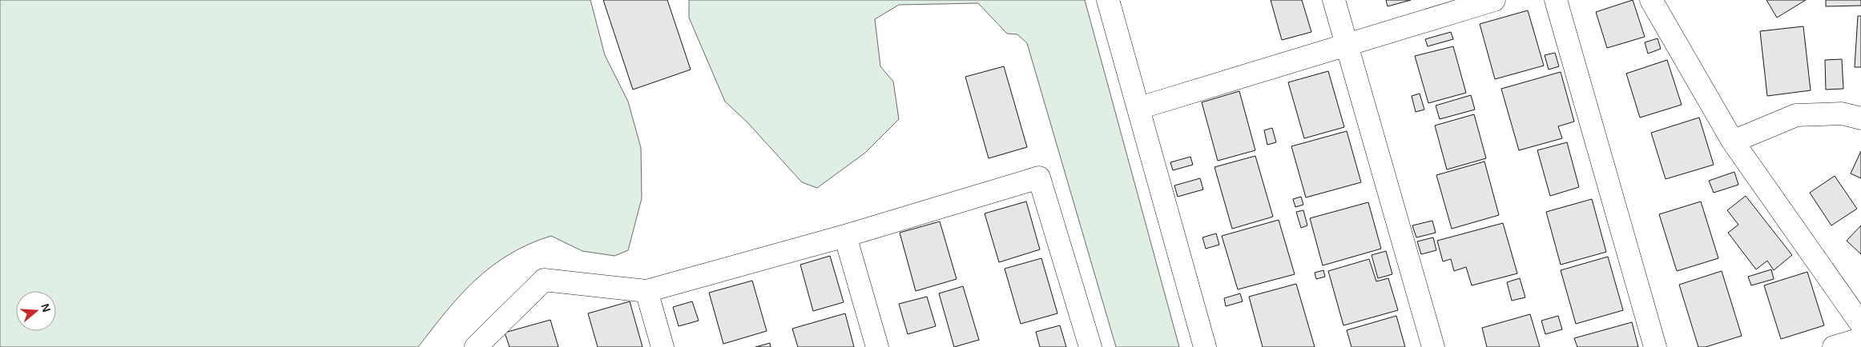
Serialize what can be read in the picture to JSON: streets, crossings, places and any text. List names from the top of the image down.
{
  "north": "right"
}
